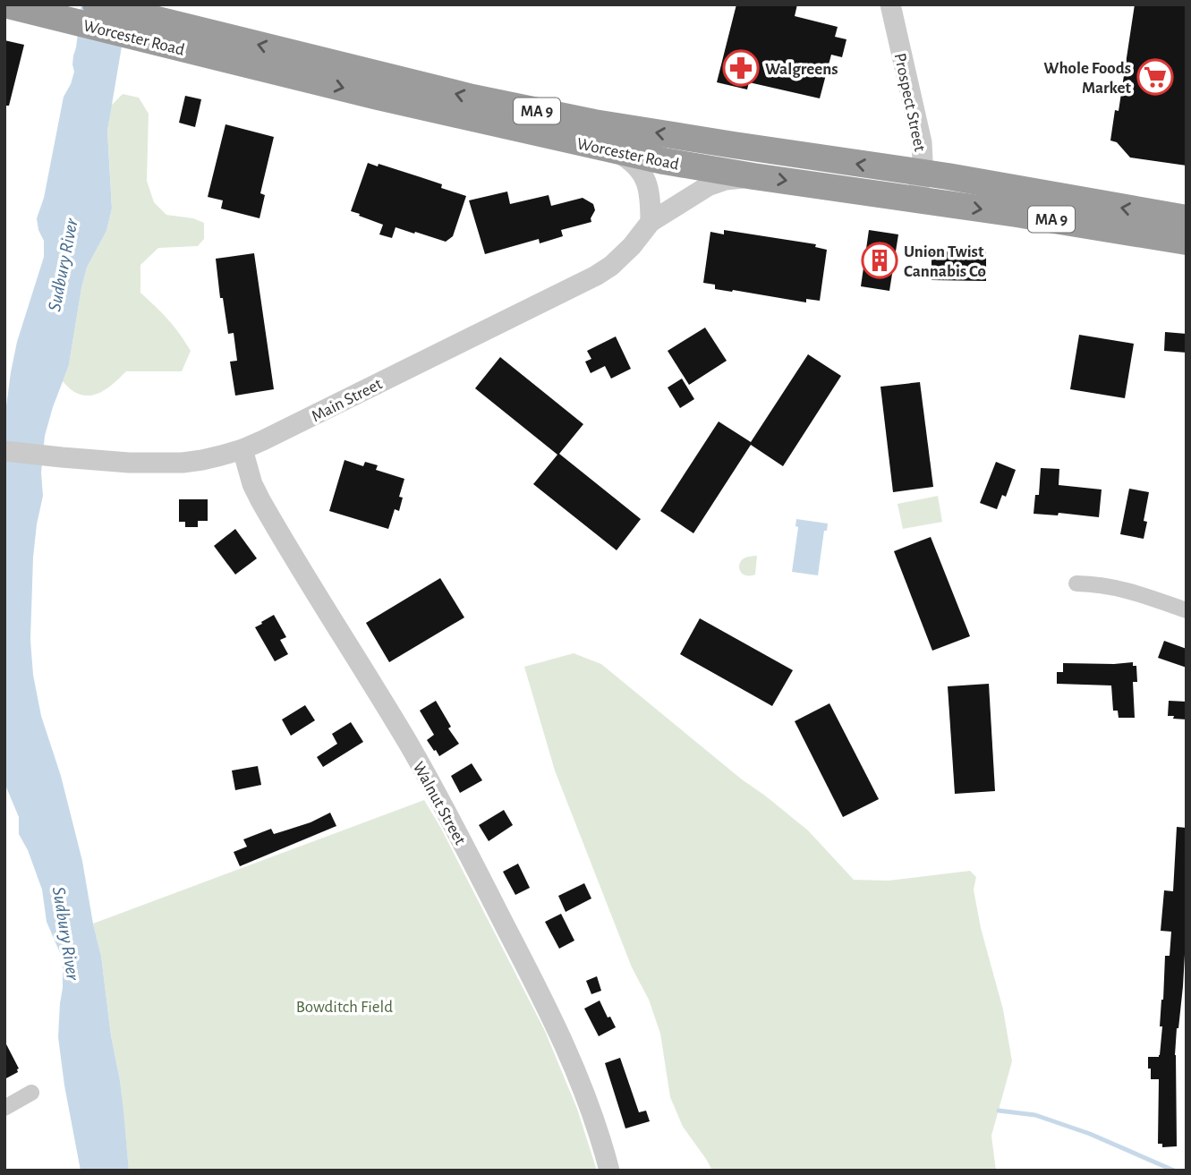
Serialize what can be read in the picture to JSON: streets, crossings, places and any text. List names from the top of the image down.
{
  "streets": {
    "highway": ["Worcester Road", "MA 9"],
    "street": ["Prospect Street", "Main Street", "Walnut Street"]
  },
  "crossings": [
    ["Worcester Road", "Prospect Street"],
    ["Worcester Road", "Main Street"],
    ["Main Street", "Walnut Street"]
  ],
  "water": ["Sudbury River"],
  "parks": ["Bowditch Field"],
  "places": {
    "pharmacy": ["Walgreens"],
    "supermarket": ["Whole Foods Market"],
    "building": ["Union Twist Cannabis Co"]
  }
}
